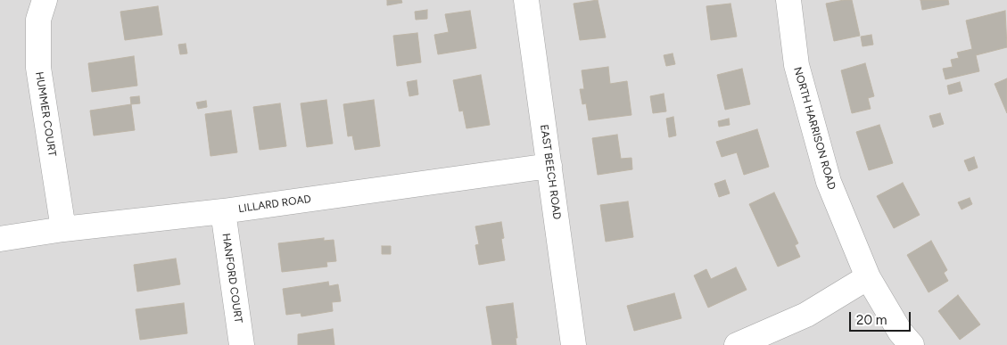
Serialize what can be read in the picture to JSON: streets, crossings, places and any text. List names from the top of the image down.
{
  "streets": {
    "street": [
      "HUMMER COURT",
      "NORTH HARRISON ROAD",
      "EAST BEECH ROAD",
      "LILLARD ROAD",
      "HANFORD COURT"
    ]
  },
  "crossings": [
    ["HUMMER COURT", "LILLARD ROAD"],
    ["EAST BEECH ROAD", "LILLARD ROAD"],
    ["LILLARD ROAD", "HANFORD COURT"]
  ],
  "scale_bar": "20 m"
}
